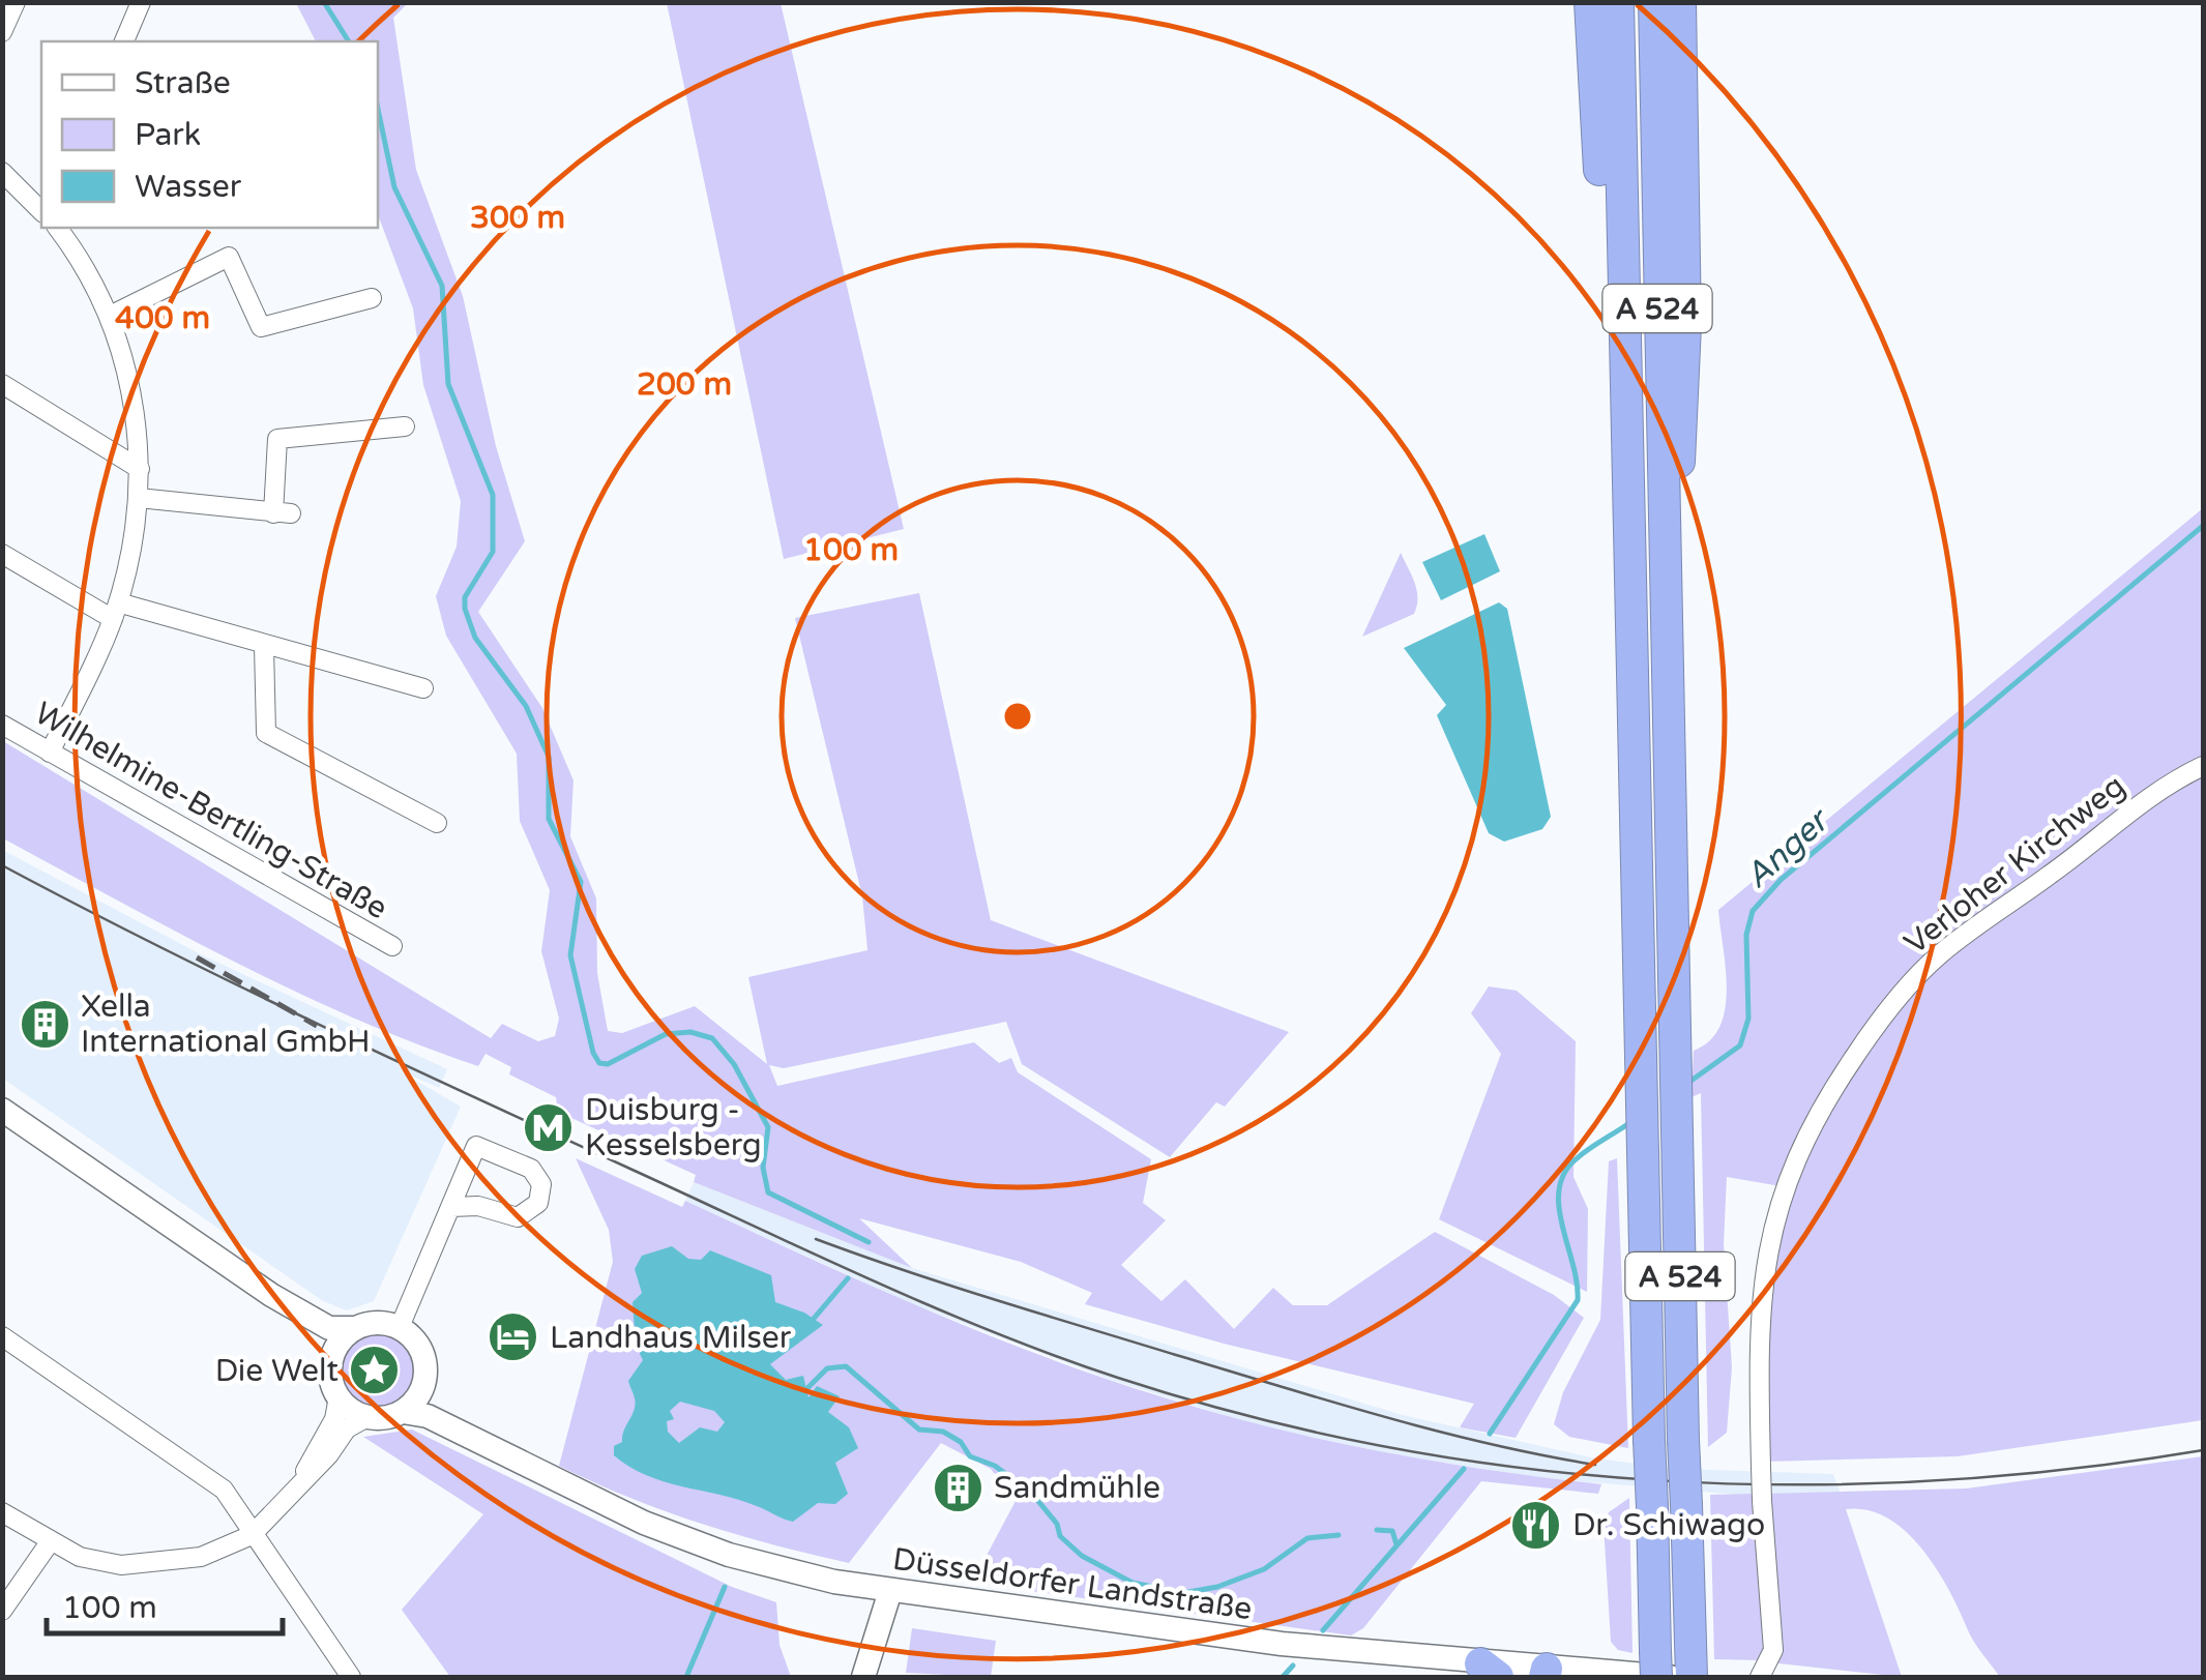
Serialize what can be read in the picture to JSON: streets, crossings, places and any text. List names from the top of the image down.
{
  "streets": {
    "highway": ["A 524"],
    "main road": ["Düsseldorfer Landstraße"],
    "street": ["Wilhelmine-Bertling-Straße", "Verloher Kirchweg"]
  },
  "crossings": [
    ["A 524", "Düsseldorfer Landstraße"]
  ],
  "water": ["Anger"],
  "places": {
    "building": ["Xella International GmbH", "Sandmühle"],
    "metro station": ["Duisburg - Kesselsberg"],
    "hotel": ["Landhaus Milser"],
    "place": ["Die Welt"],
    "restaurant": ["Dr. Schiwago"]
  },
  "legend": ["Straße", "Park", "Wasser"],
  "scale_bar": "100 m",
  "rings": [
    "300 m",
    "400 m",
    "200 m",
    "100 m"
  ]
}
